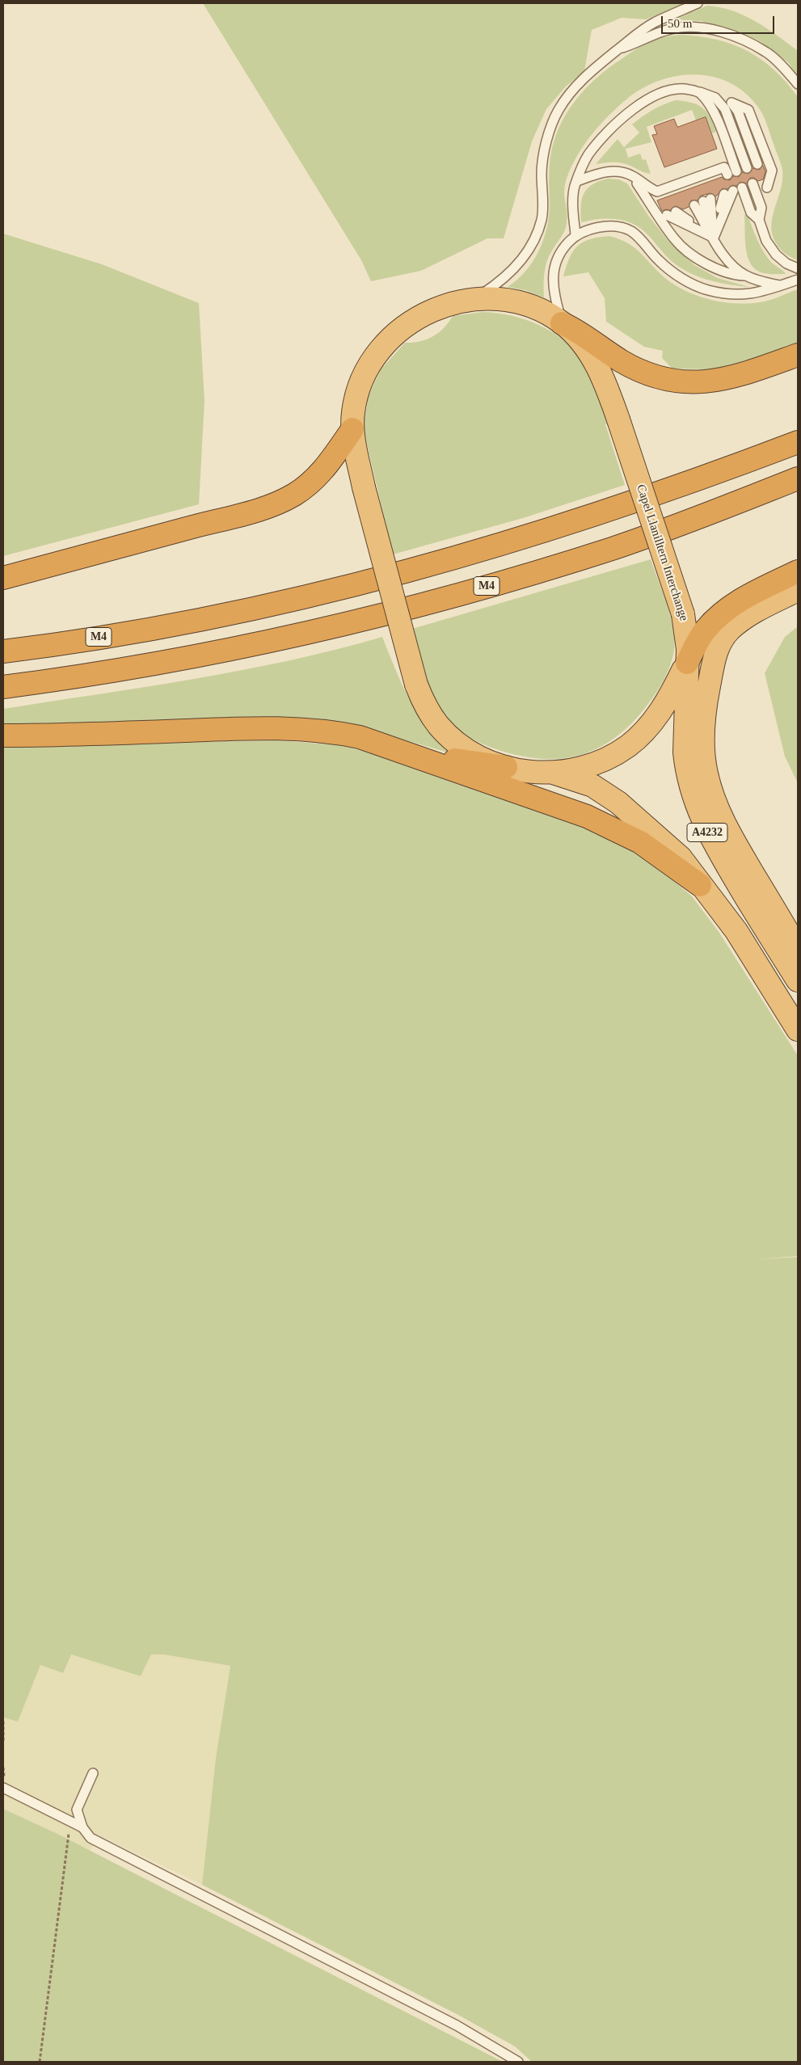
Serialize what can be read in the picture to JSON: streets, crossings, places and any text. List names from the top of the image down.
{
  "streets": {
    "highway": ["Capel Llanilltern Interchange", "M4", "A4232"]
  },
  "crossings": [
    ["Capel Llanilltern Interchange", "A4232"]
  ],
  "scale_bar": "50 m"
}
